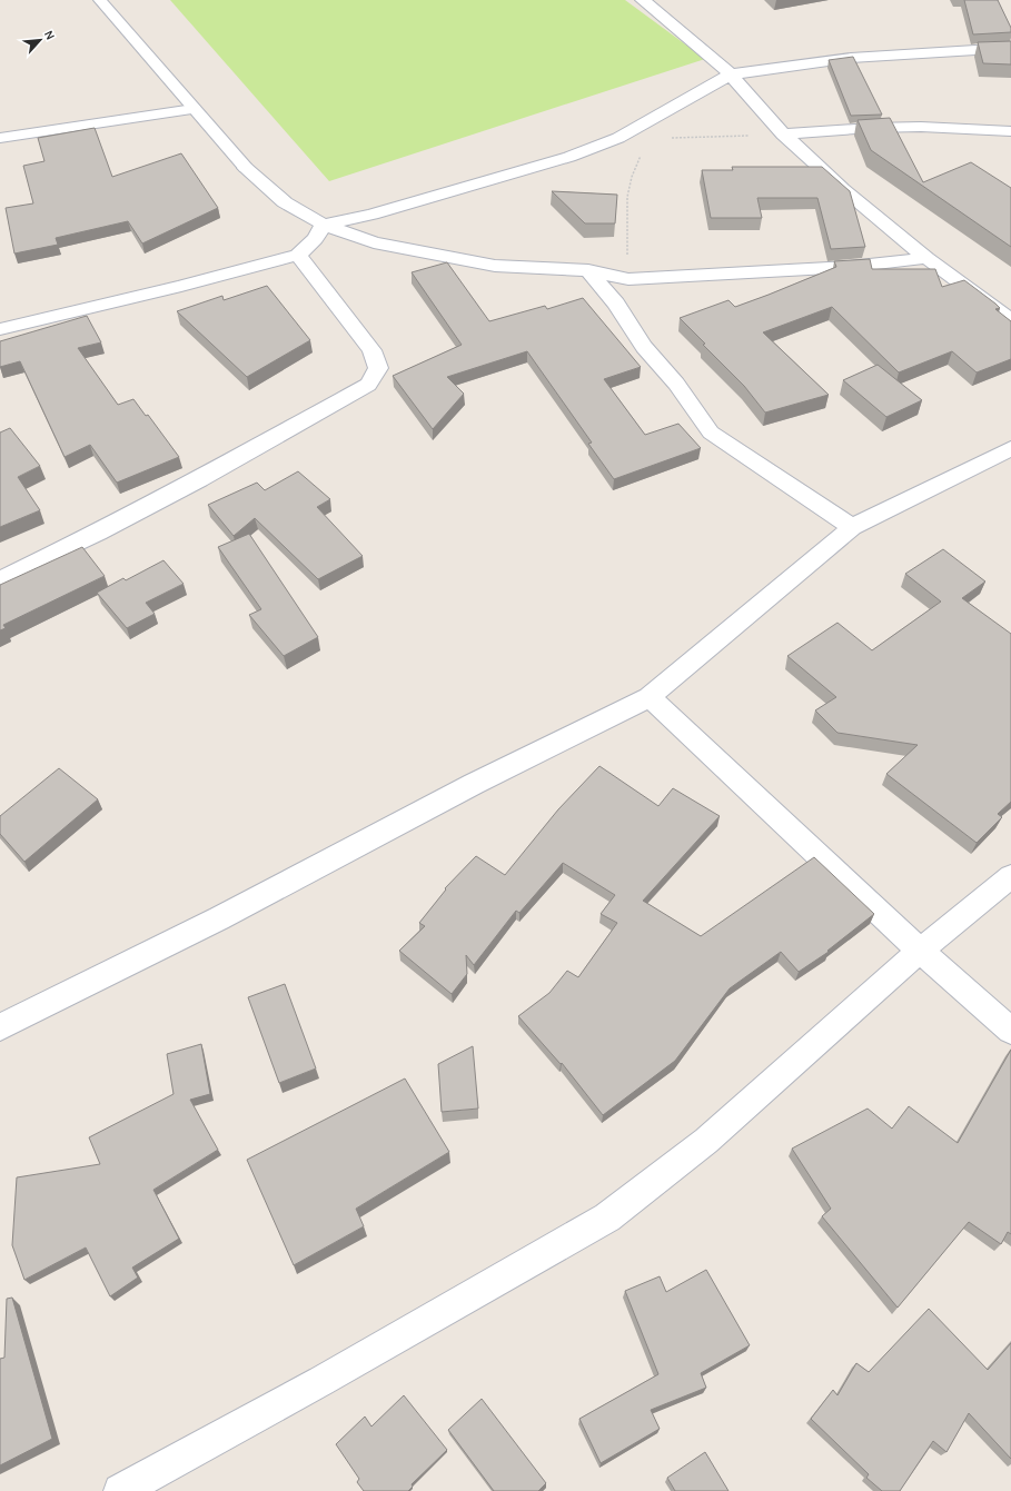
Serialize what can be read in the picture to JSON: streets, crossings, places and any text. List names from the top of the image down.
{
  "north": "top right"
}
